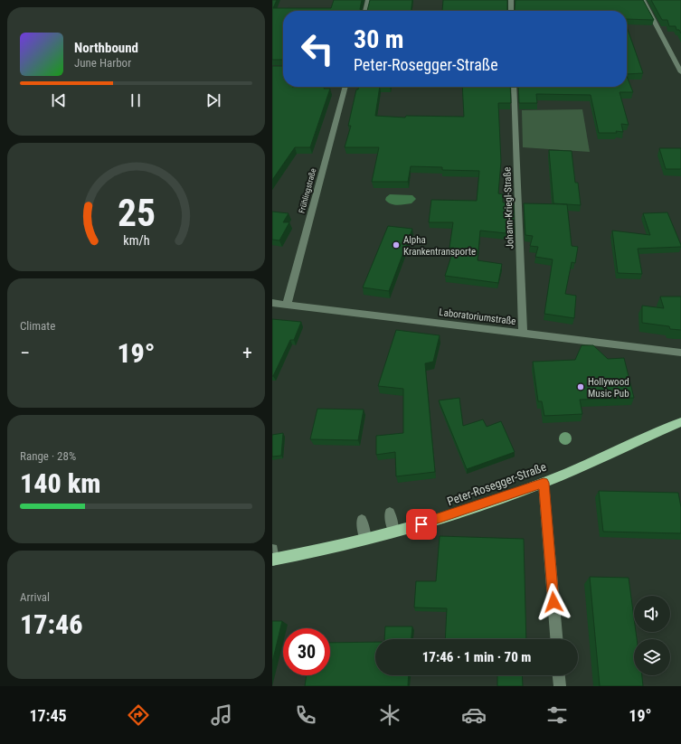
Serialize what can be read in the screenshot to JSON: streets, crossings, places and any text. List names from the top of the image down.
{
  "streets": {
    "main road": ["Peter-Rosegger-Straße"],
    "street": ["Frühlingstraße", "Johann-Kriegl-Straße", "Laboratoriumstraße"]
  },
  "crossings": [
    ["Frühlingstraße", "Laboratoriumstraße"],
    ["Johann-Kriegl-Straße", "Laboratoriumstraße"]
  ],
  "places": ["Alpha Krankentransporte", "Hollywood Music Pub"],
  "page": {
    "turn": ["30 m", "Peter-Rosegger-Straße"],
    "song": ["Northbound", "June Harbor"],
    "tile": [
      "Climate",
      ["Range · 28%", "140 km"],
      ["Arrival", "17:46"]
    ],
    "heat": ["−", "19°", "+"],
    "limit": "30",
    "trip": "17:46 · 1 min · 70 m",
    "tabs": ["17:45", "19°"],
    "gauge": ["25", "km/h"]
  }
}
